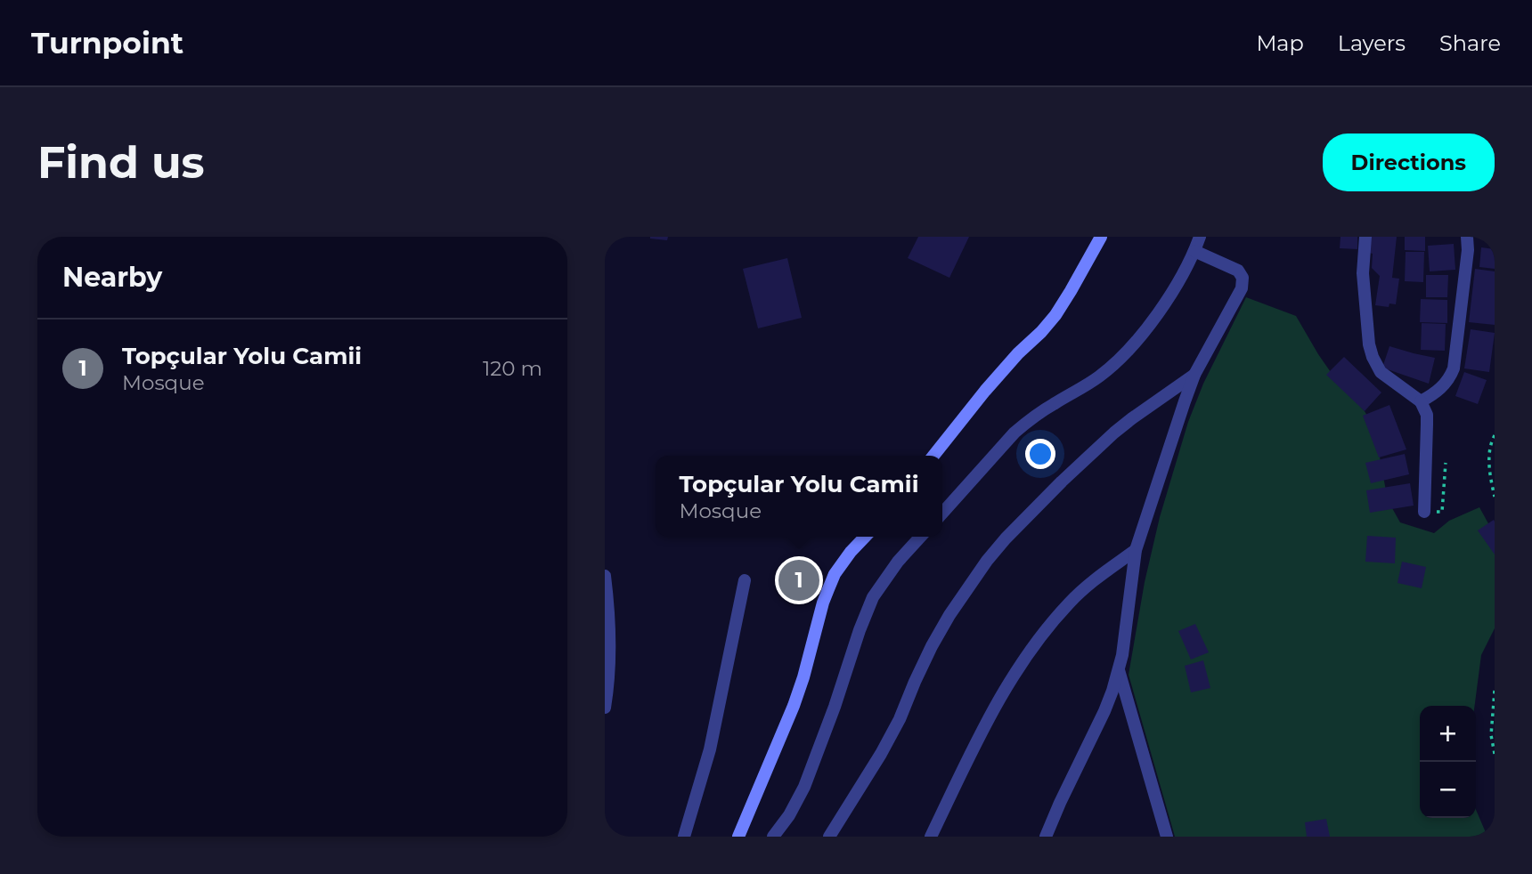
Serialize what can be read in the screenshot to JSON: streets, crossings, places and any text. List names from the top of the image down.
{
  "page": {
    "header": "Turnpoint",
    "nav": ["Map", "Layers", "Share"],
    "buttons": "Directions",
    "title": "Find us",
    "heading": "Nearby",
    "list": [
      {
        "mark": "1",
        "name": "Topçular Yolu Camii",
        "note": "Mosque",
        "value": "120 m"
      }
    ],
    "popup": ["Topçular Yolu Camii", "Mosque"],
    "pins": "1",
    "map_buttons": ["+", "−"]
  }
}
